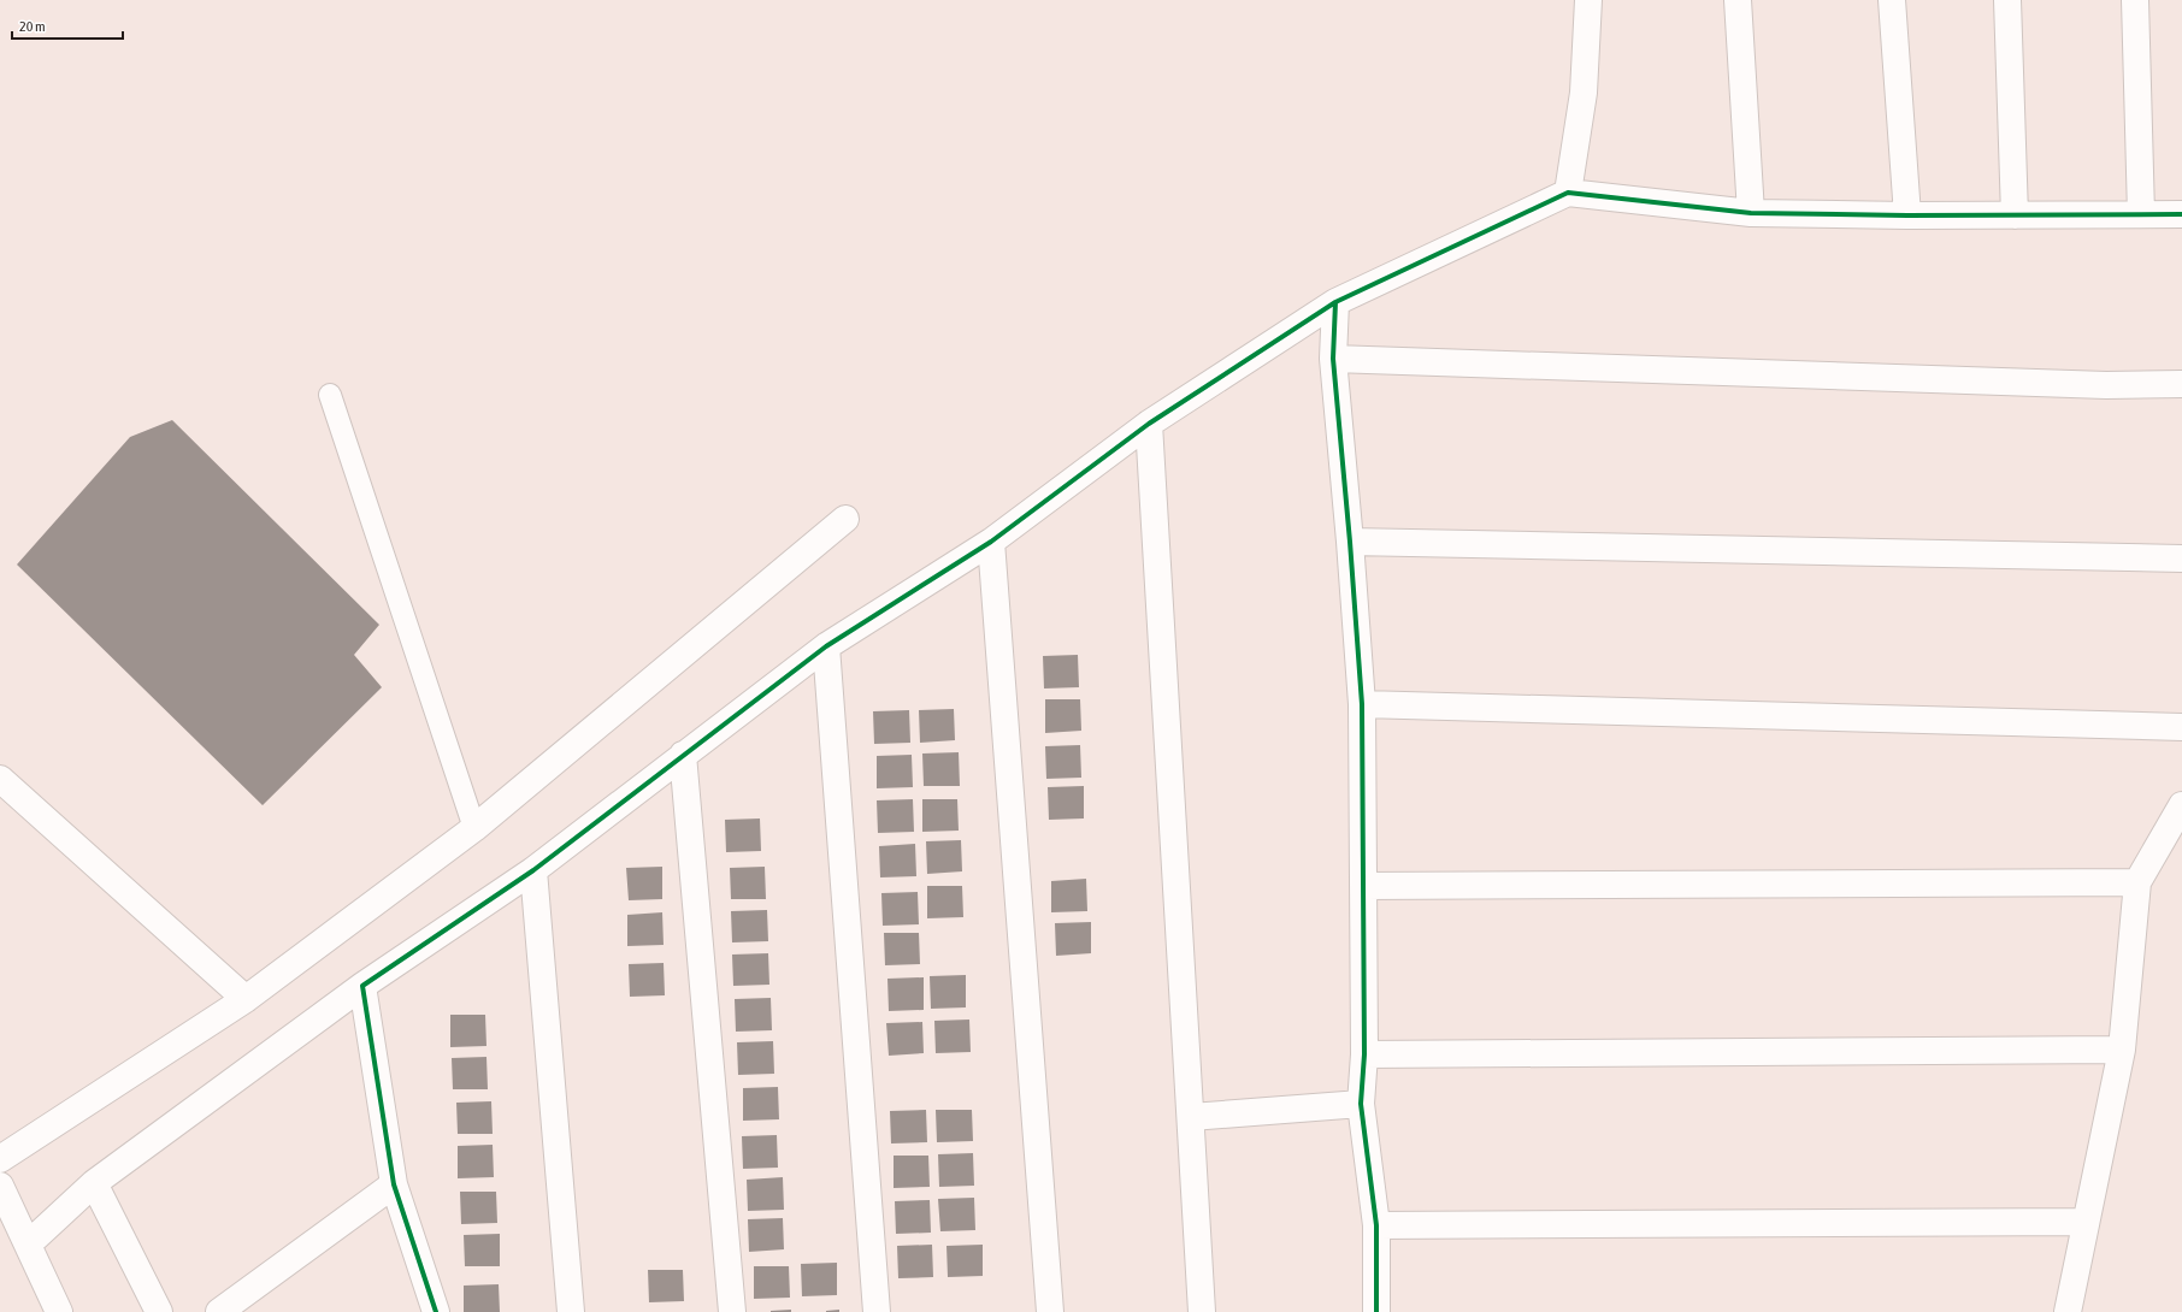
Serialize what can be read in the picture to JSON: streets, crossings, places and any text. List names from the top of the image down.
{
  "scale_bar": "20 m"
}
